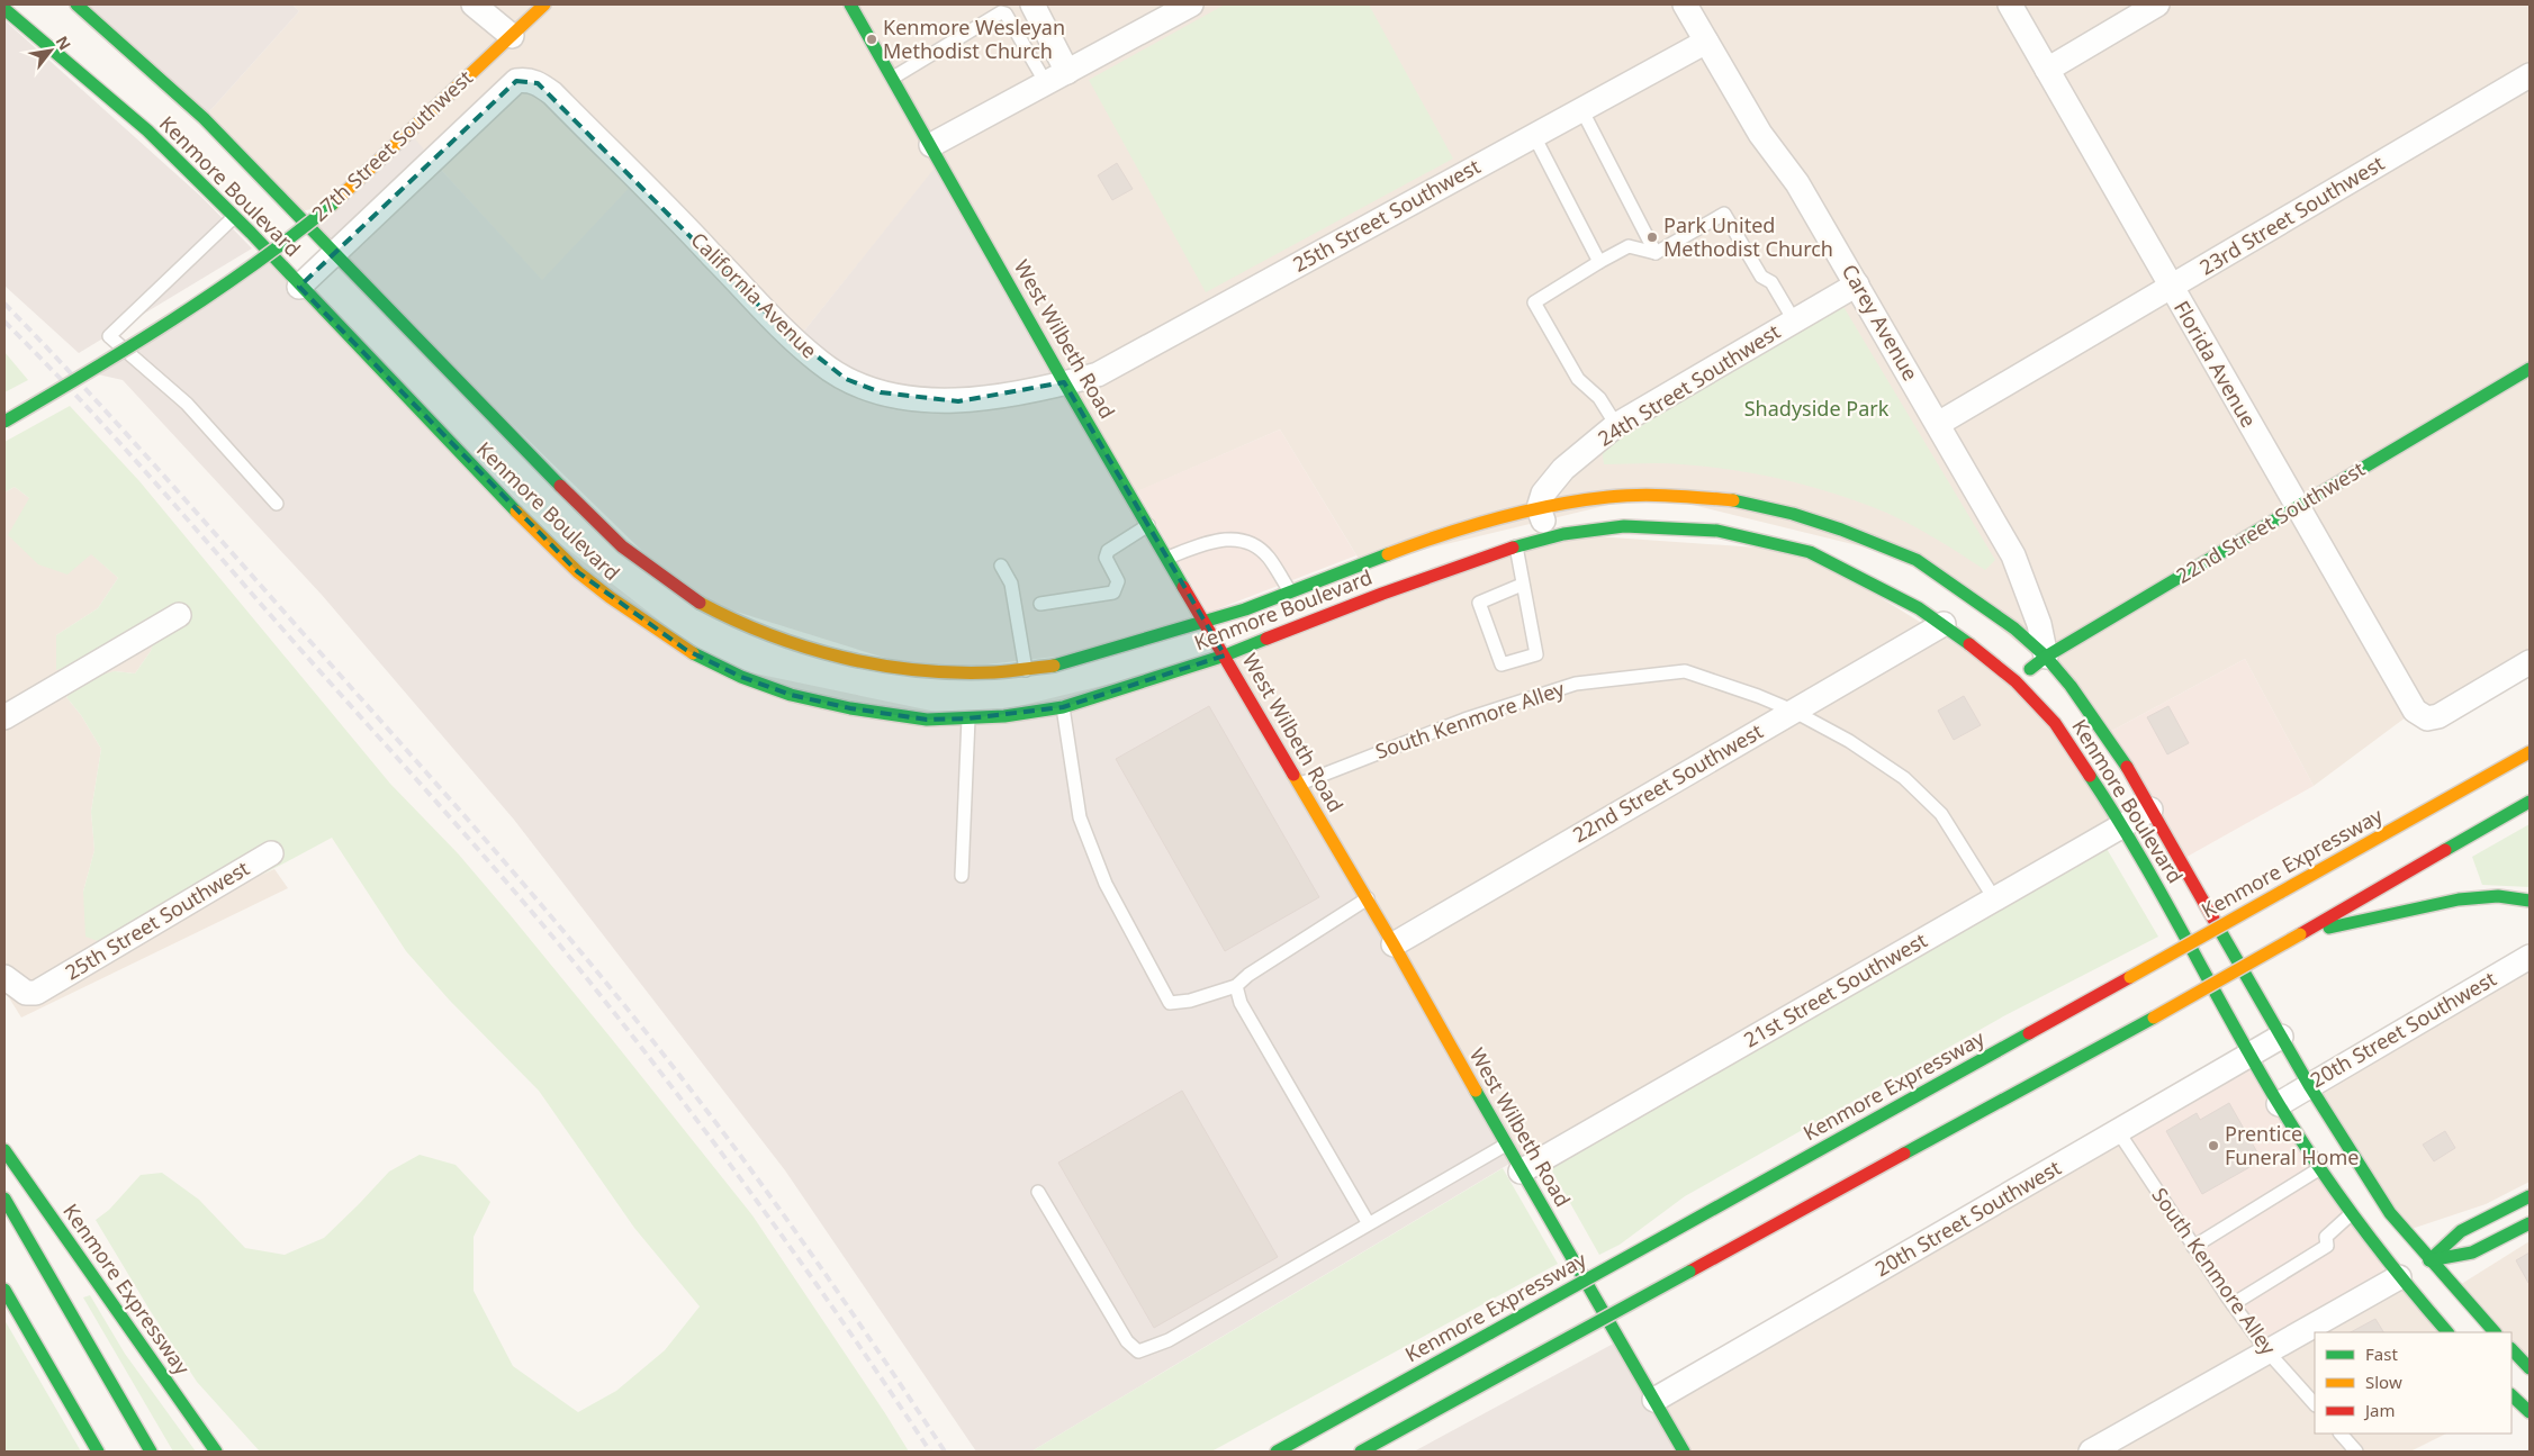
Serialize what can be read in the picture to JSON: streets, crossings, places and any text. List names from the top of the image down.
{
  "streets": {
    "main road": [
      "27th Street Southwest",
      "Kenmore Boulevard",
      "West Wilbeth Road",
      "22nd Street Southwest",
      "Kenmore Expressway"
    ],
    "street": [
      "25th Street Southwest",
      "23rd Street Southwest",
      "California Avenue",
      "Carey Avenue",
      "Florida Avenue",
      "24th Street Southwest",
      "21st Street Southwest",
      "20th Street Southwest"
    ],
    "lane": ["South Kenmore Alley"]
  },
  "crossings": [
    ["27th Street Southwest", "Kenmore Boulevard"],
    ["27th Street Southwest", "California Avenue"],
    ["Kenmore Boulevard", "Carey Avenue"],
    ["Kenmore Boulevard", "West Wilbeth Road"],
    ["Kenmore Boulevard", "24th Street Southwest"],
    ["Kenmore Boulevard", "22nd Street Southwest"],
    ["Kenmore Boulevard", "21st Street Southwest"],
    ["Kenmore Boulevard", "20th Street Southwest"],
    ["25th Street Southwest", "California Avenue"],
    ["25th Street Southwest", "Carey Avenue"],
    ["25th Street Southwest", "West Wilbeth Road"],
    ["23rd Street Southwest", "Carey Avenue"],
    ["23rd Street Southwest", "Florida Avenue"],
    ["California Avenue", "West Wilbeth Road"],
    ["Carey Avenue", "24th Street Southwest"],
    ["Carey Avenue", "22nd Street Southwest"],
    ["West Wilbeth Road", "22nd Street Southwest"],
    ["West Wilbeth Road", "South Kenmore Alley"],
    ["West Wilbeth Road", "21st Street Southwest"],
    ["West Wilbeth Road", "20th Street Southwest"],
    ["Florida Avenue", "22nd Street Southwest"],
    ["22nd Street Southwest", "South Kenmore Alley"],
    ["South Kenmore Alley", "21st Street Southwest"],
    ["South Kenmore Alley", "20th Street Southwest"]
  ],
  "parks": ["Shadyside Park"],
  "places": ["Kenmore Wesleyan Methodist Church", "Park United Methodist Church", "Prentice Funeral Home"],
  "legend": ["Fast", "Slow", "Jam"],
  "north": "top right"
}
